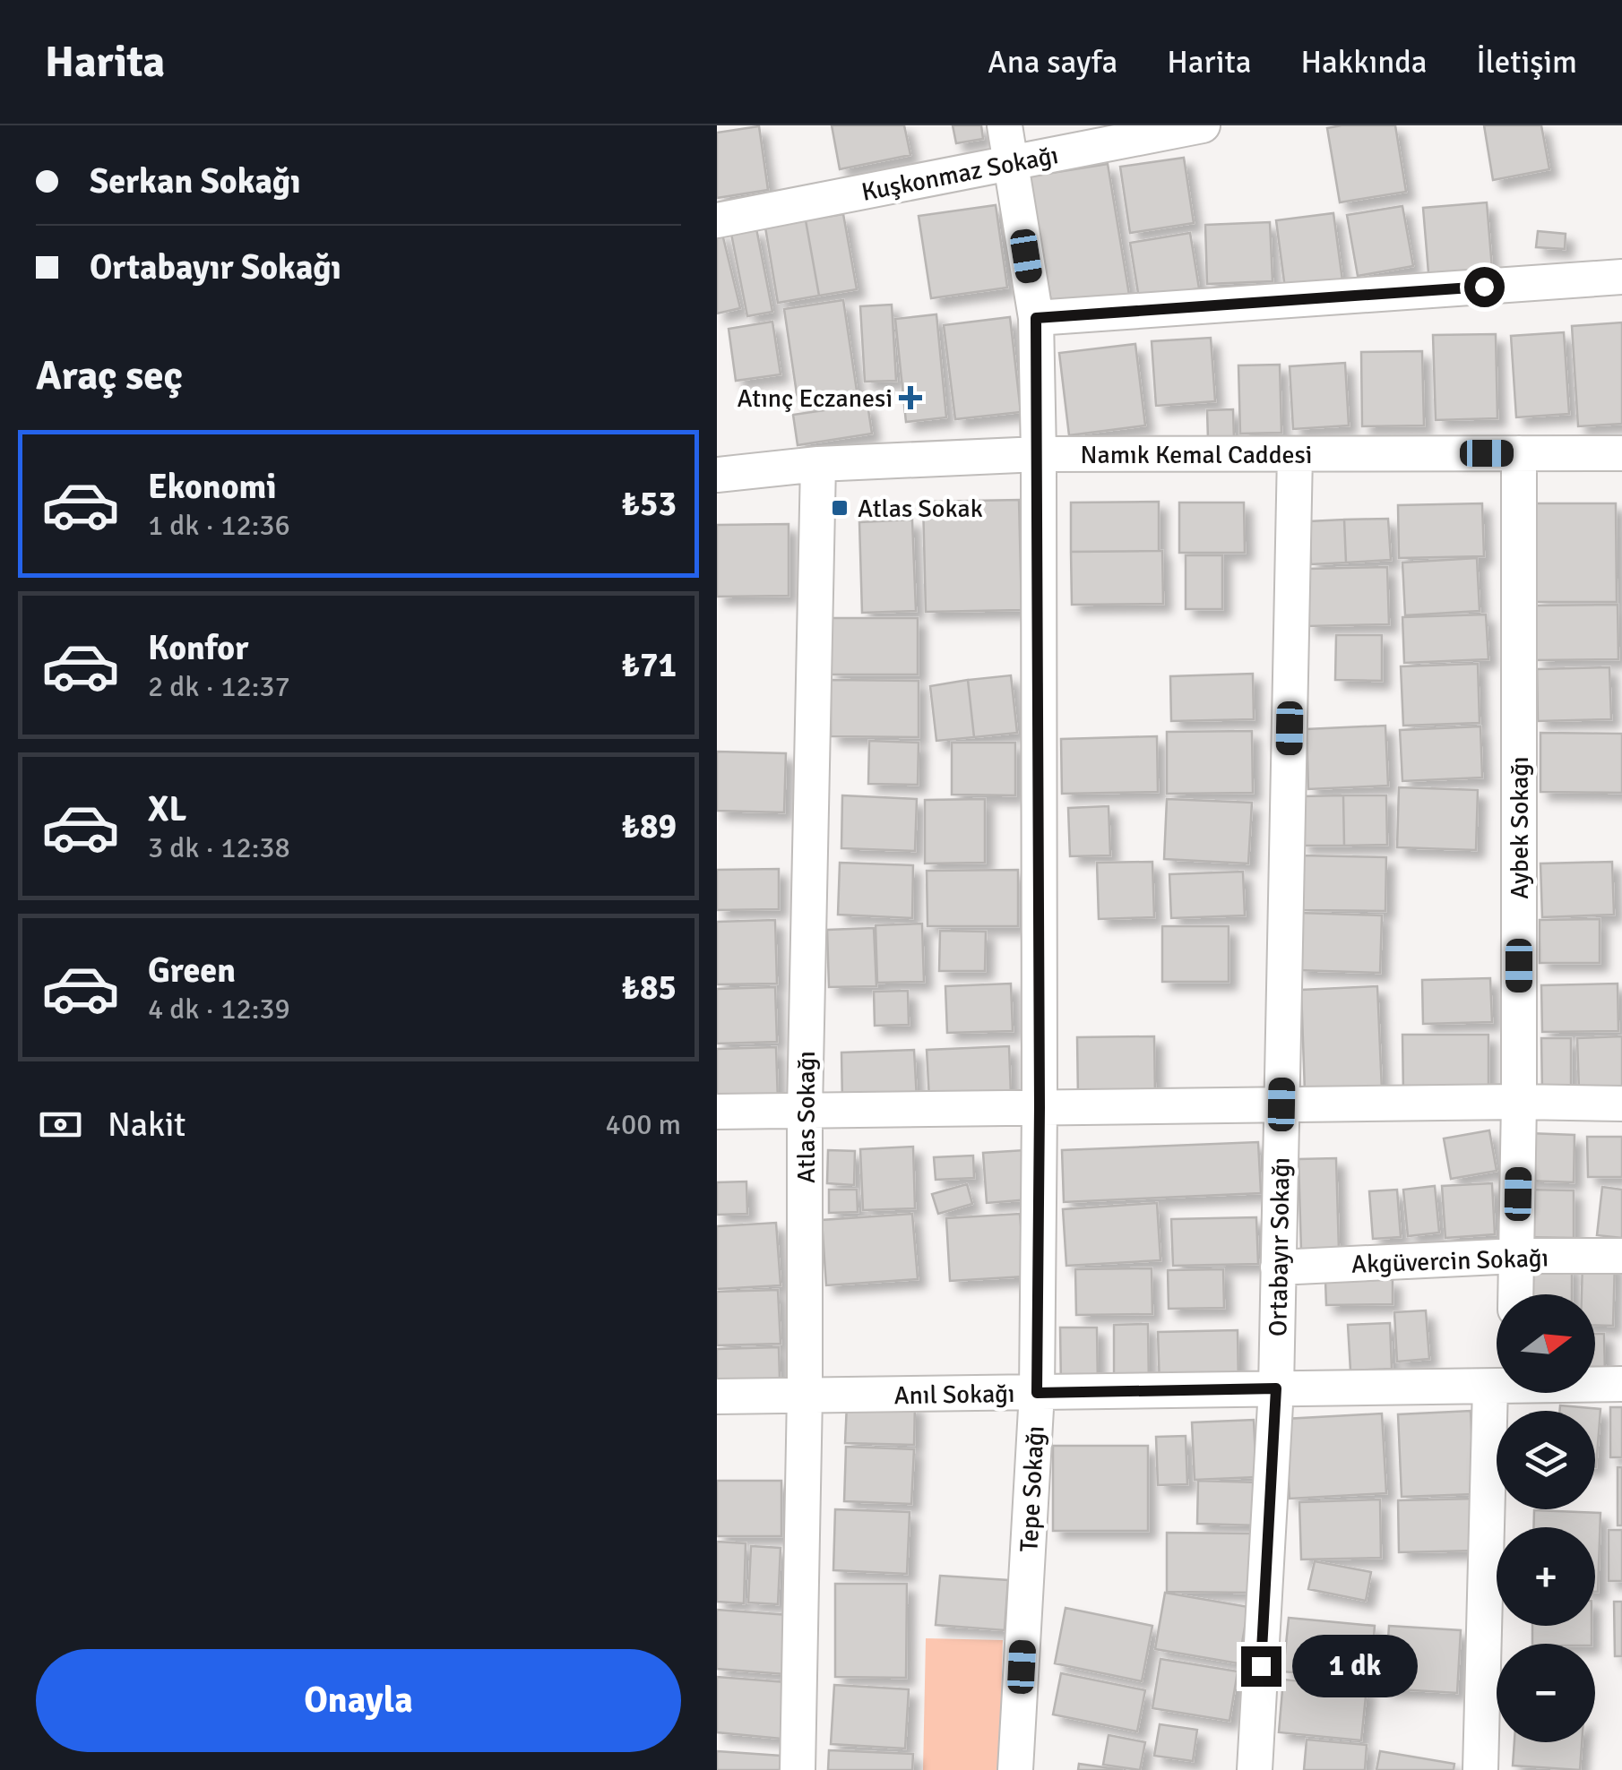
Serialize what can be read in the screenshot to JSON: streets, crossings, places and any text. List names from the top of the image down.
{
  "streets": {
    "street": [
      "Kuşkonmaz Sokağı",
      "Namık Kemal Caddesi",
      "Aybek Sokağı",
      "Atlas Sokağı",
      "Ortabayır Sokağı",
      "Akgüvercin Sokağı",
      "Anıl Sokağı",
      "Tepe Sokağı"
    ]
  },
  "crossings": [
    ["Kuşkonmaz Sokağı", "Tepe Sokağı"],
    ["Namık Kemal Caddesi", "Aybek Sokağı"],
    ["Namık Kemal Caddesi", "Atlas Sokağı"],
    ["Namık Kemal Caddesi", "Ortabayır Sokağı"],
    ["Namık Kemal Caddesi", "Tepe Sokağı"],
    ["Aybek Sokağı", "Akgüvercin Sokağı"],
    ["Atlas Sokağı", "Anıl Sokağı"],
    ["Ortabayır Sokağı", "Akgüvercin Sokağı"],
    ["Ortabayır Sokağı", "Anıl Sokağı"],
    ["Anıl Sokağı", "Tepe Sokağı"]
  ],
  "places": {
    "health": ["Atınç Eczanesi"],
    "transit": ["Atlas Sokak"]
  },
  "north": "right",
  "page": {
    "header": "Harita",
    "nav": [
      "Ana sayfa",
      "Harita",
      "Hakkında",
      "İletişim"
    ],
    "banner": ["Serkan Sokağı", "Ortabayır Sokağı"],
    "heading": "Araç seç",
    "list": [
      {
        "name": "Ekonomi",
        "note": "1 dk · 12:36",
        "value": "₺53"
      },
      {
        "name": "Konfor",
        "note": "2 dk · 12:37",
        "value": "₺71"
      },
      {
        "name": "XL",
        "note": "3 dk · 12:38",
        "value": "₺89"
      },
      {
        "name": "Green",
        "note": "4 dk · 12:39",
        "value": "₺85"
      }
    ],
    "pay": ["Nakit", "400 m"],
    "map_buttons": ["+", "−"],
    "buttons": "Onayla",
    "bubble": "1 dk"
  }
}
